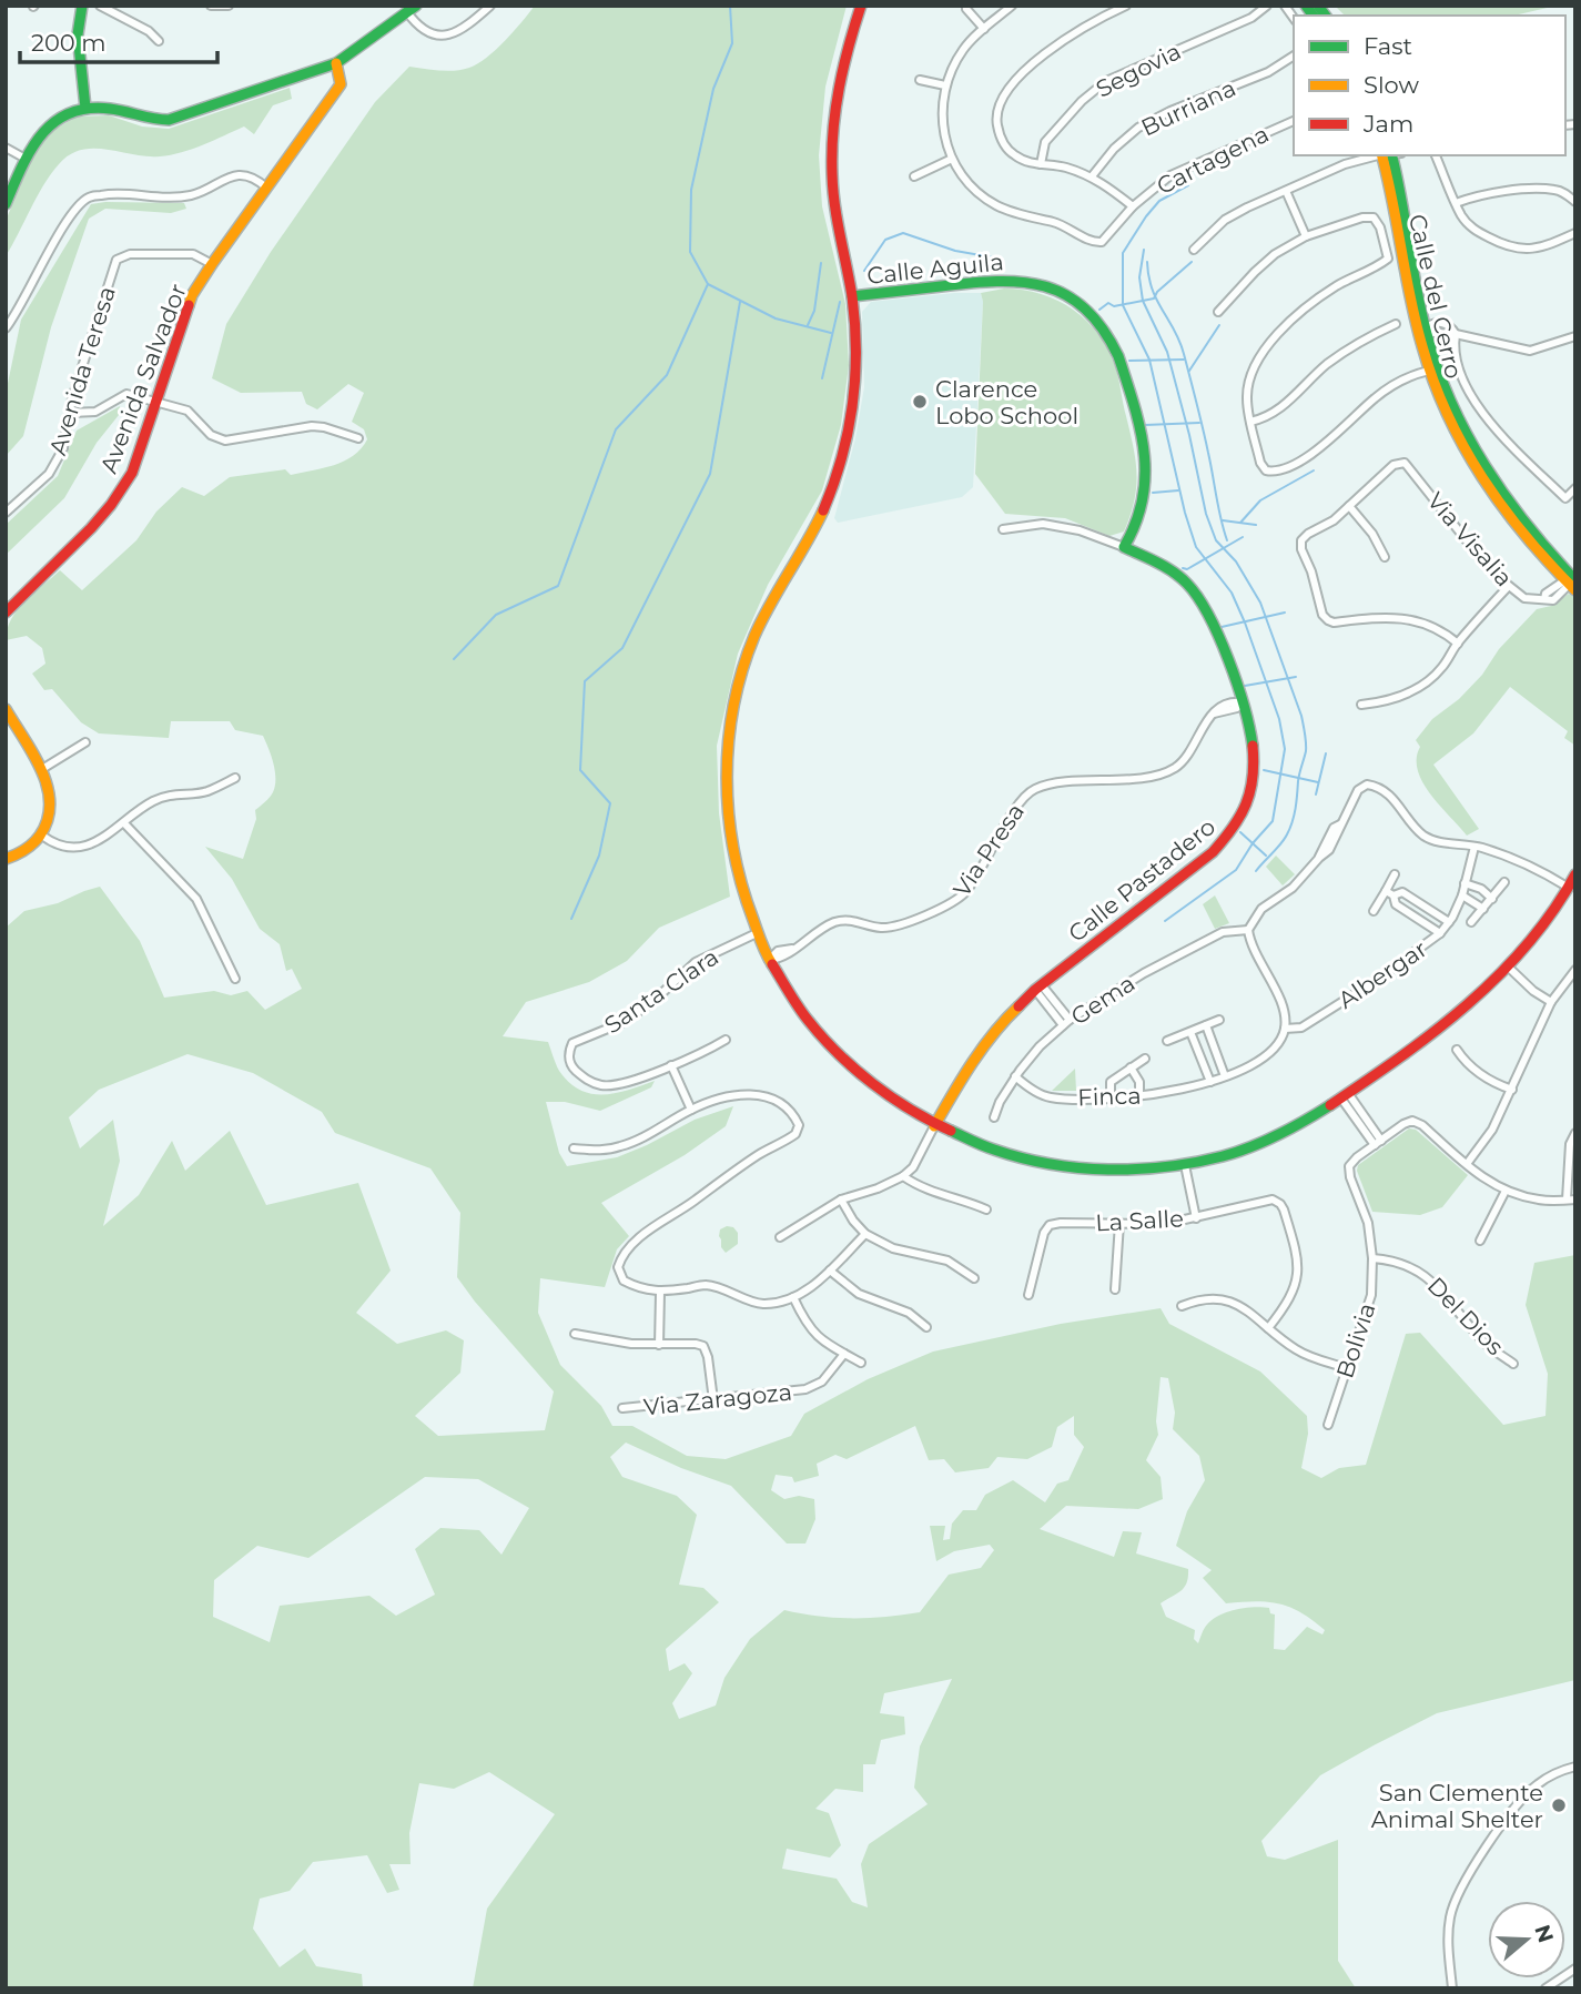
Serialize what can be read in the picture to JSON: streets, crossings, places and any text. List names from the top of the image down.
{
  "streets": {
    "street": [
      "Segovia",
      "Burriana",
      "Cartagena",
      "Calle Aguila",
      "Calle del Cerro",
      "Avenida Teresa",
      "Avenida Salvador",
      "Via Visalia",
      "Via Presa",
      "Calle Pastadero",
      "Albergar",
      "Santa Clara",
      "Gema",
      "Finca",
      "La Salle",
      "Del Dios",
      "Bolivia",
      "Via Zaragoza"
    ]
  },
  "crossings": [
    ["Calle Aguila", "Calle Pastadero"],
    ["Calle del Cerro", "Via Visalia"],
    ["Avenida Teresa", "Avenida Salvador"],
    ["Via Presa", "Calle Pastadero"],
    ["Albergar", "Finca"],
    ["Gema", "Finca"],
    ["Del Dios", "Bolivia"]
  ],
  "places": ["Clarence Lobo School", "San Clemente Animal Shelter"],
  "legend": ["Fast", "Slow", "Jam"],
  "scale_bar": "200 m",
  "north": "right"
}
